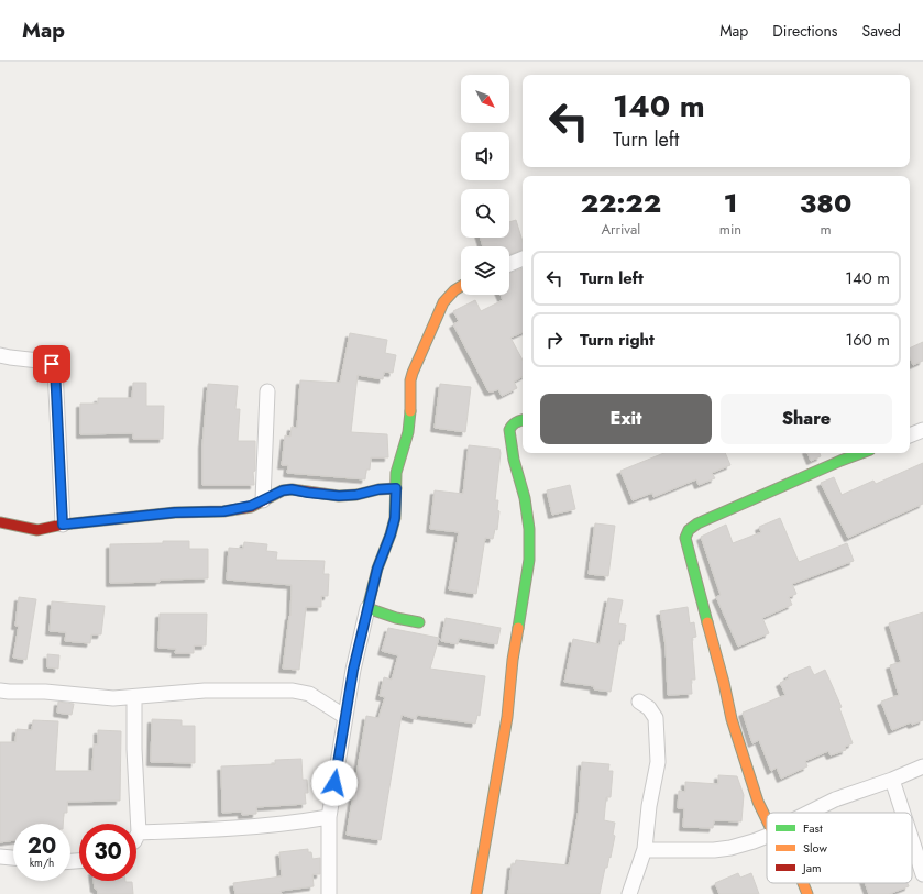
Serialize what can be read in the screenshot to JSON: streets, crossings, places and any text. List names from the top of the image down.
{
  "legend": ["Fast", "Slow", "Jam"],
  "north": "bottom right",
  "page": {
    "header": "Map",
    "nav": ["Map", "Directions", "Saved"],
    "turn": ["140 m", "Turn left"],
    "eta": [
      "22:22",
      "Arrival",
      "1",
      "min",
      "380",
      "m"
    ],
    "list": [
      {
        "name": "Turn left",
        "value": "140 m"
      },
      {
        "name": "Turn right",
        "value": "160 m"
      }
    ],
    "buttons": ["Exit", "Share"],
    "speed": "20 km/h",
    "limit": "30"
  }
}
